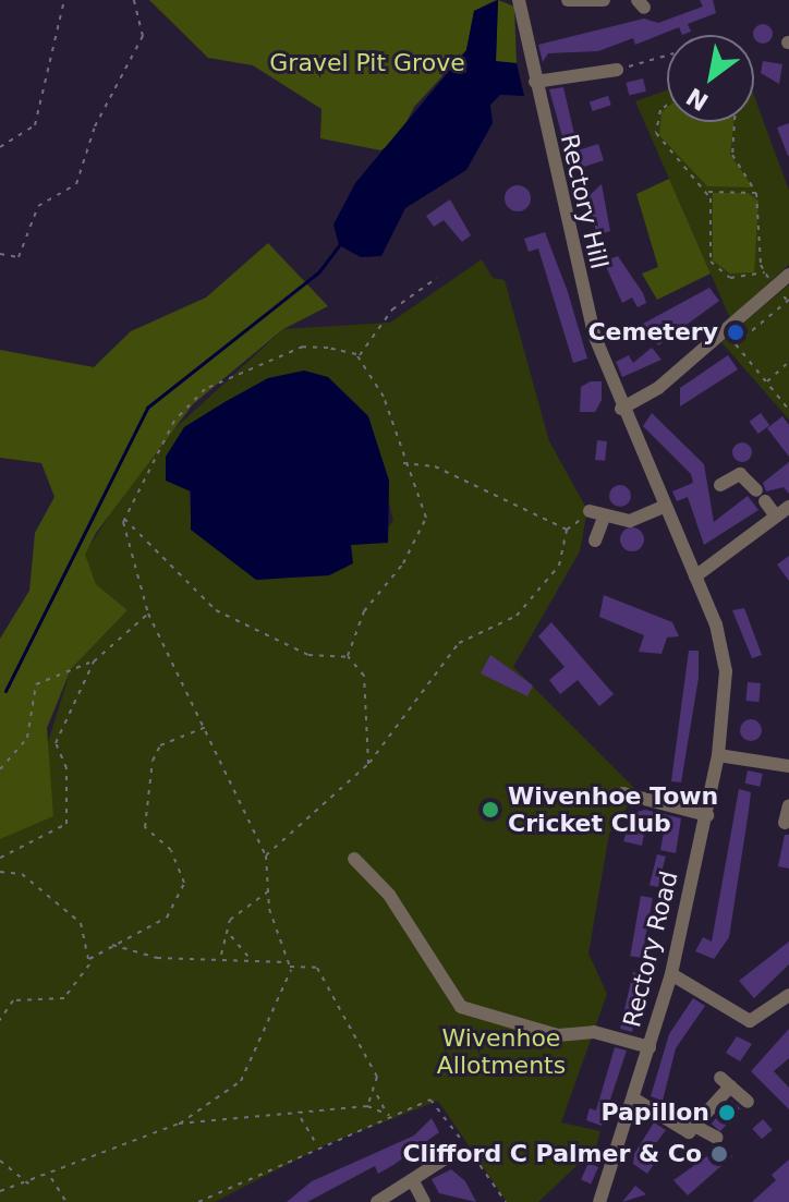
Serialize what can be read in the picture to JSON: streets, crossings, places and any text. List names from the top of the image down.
{
  "streets": {
    "street": ["Rectory Hill", "Rectory Road"]
  },
  "crossings": [
    ["Rectory Hill", "Rectory Road"]
  ],
  "parks": ["Gravel Pit Grove", "Wivenhoe Allotments"],
  "places": [
    "Cemetery",
    "Wivenhoe Town Cricket Club",
    "Papillon",
    "Clifford C Palmer & Co"
  ],
  "north": "bottom left"
}
